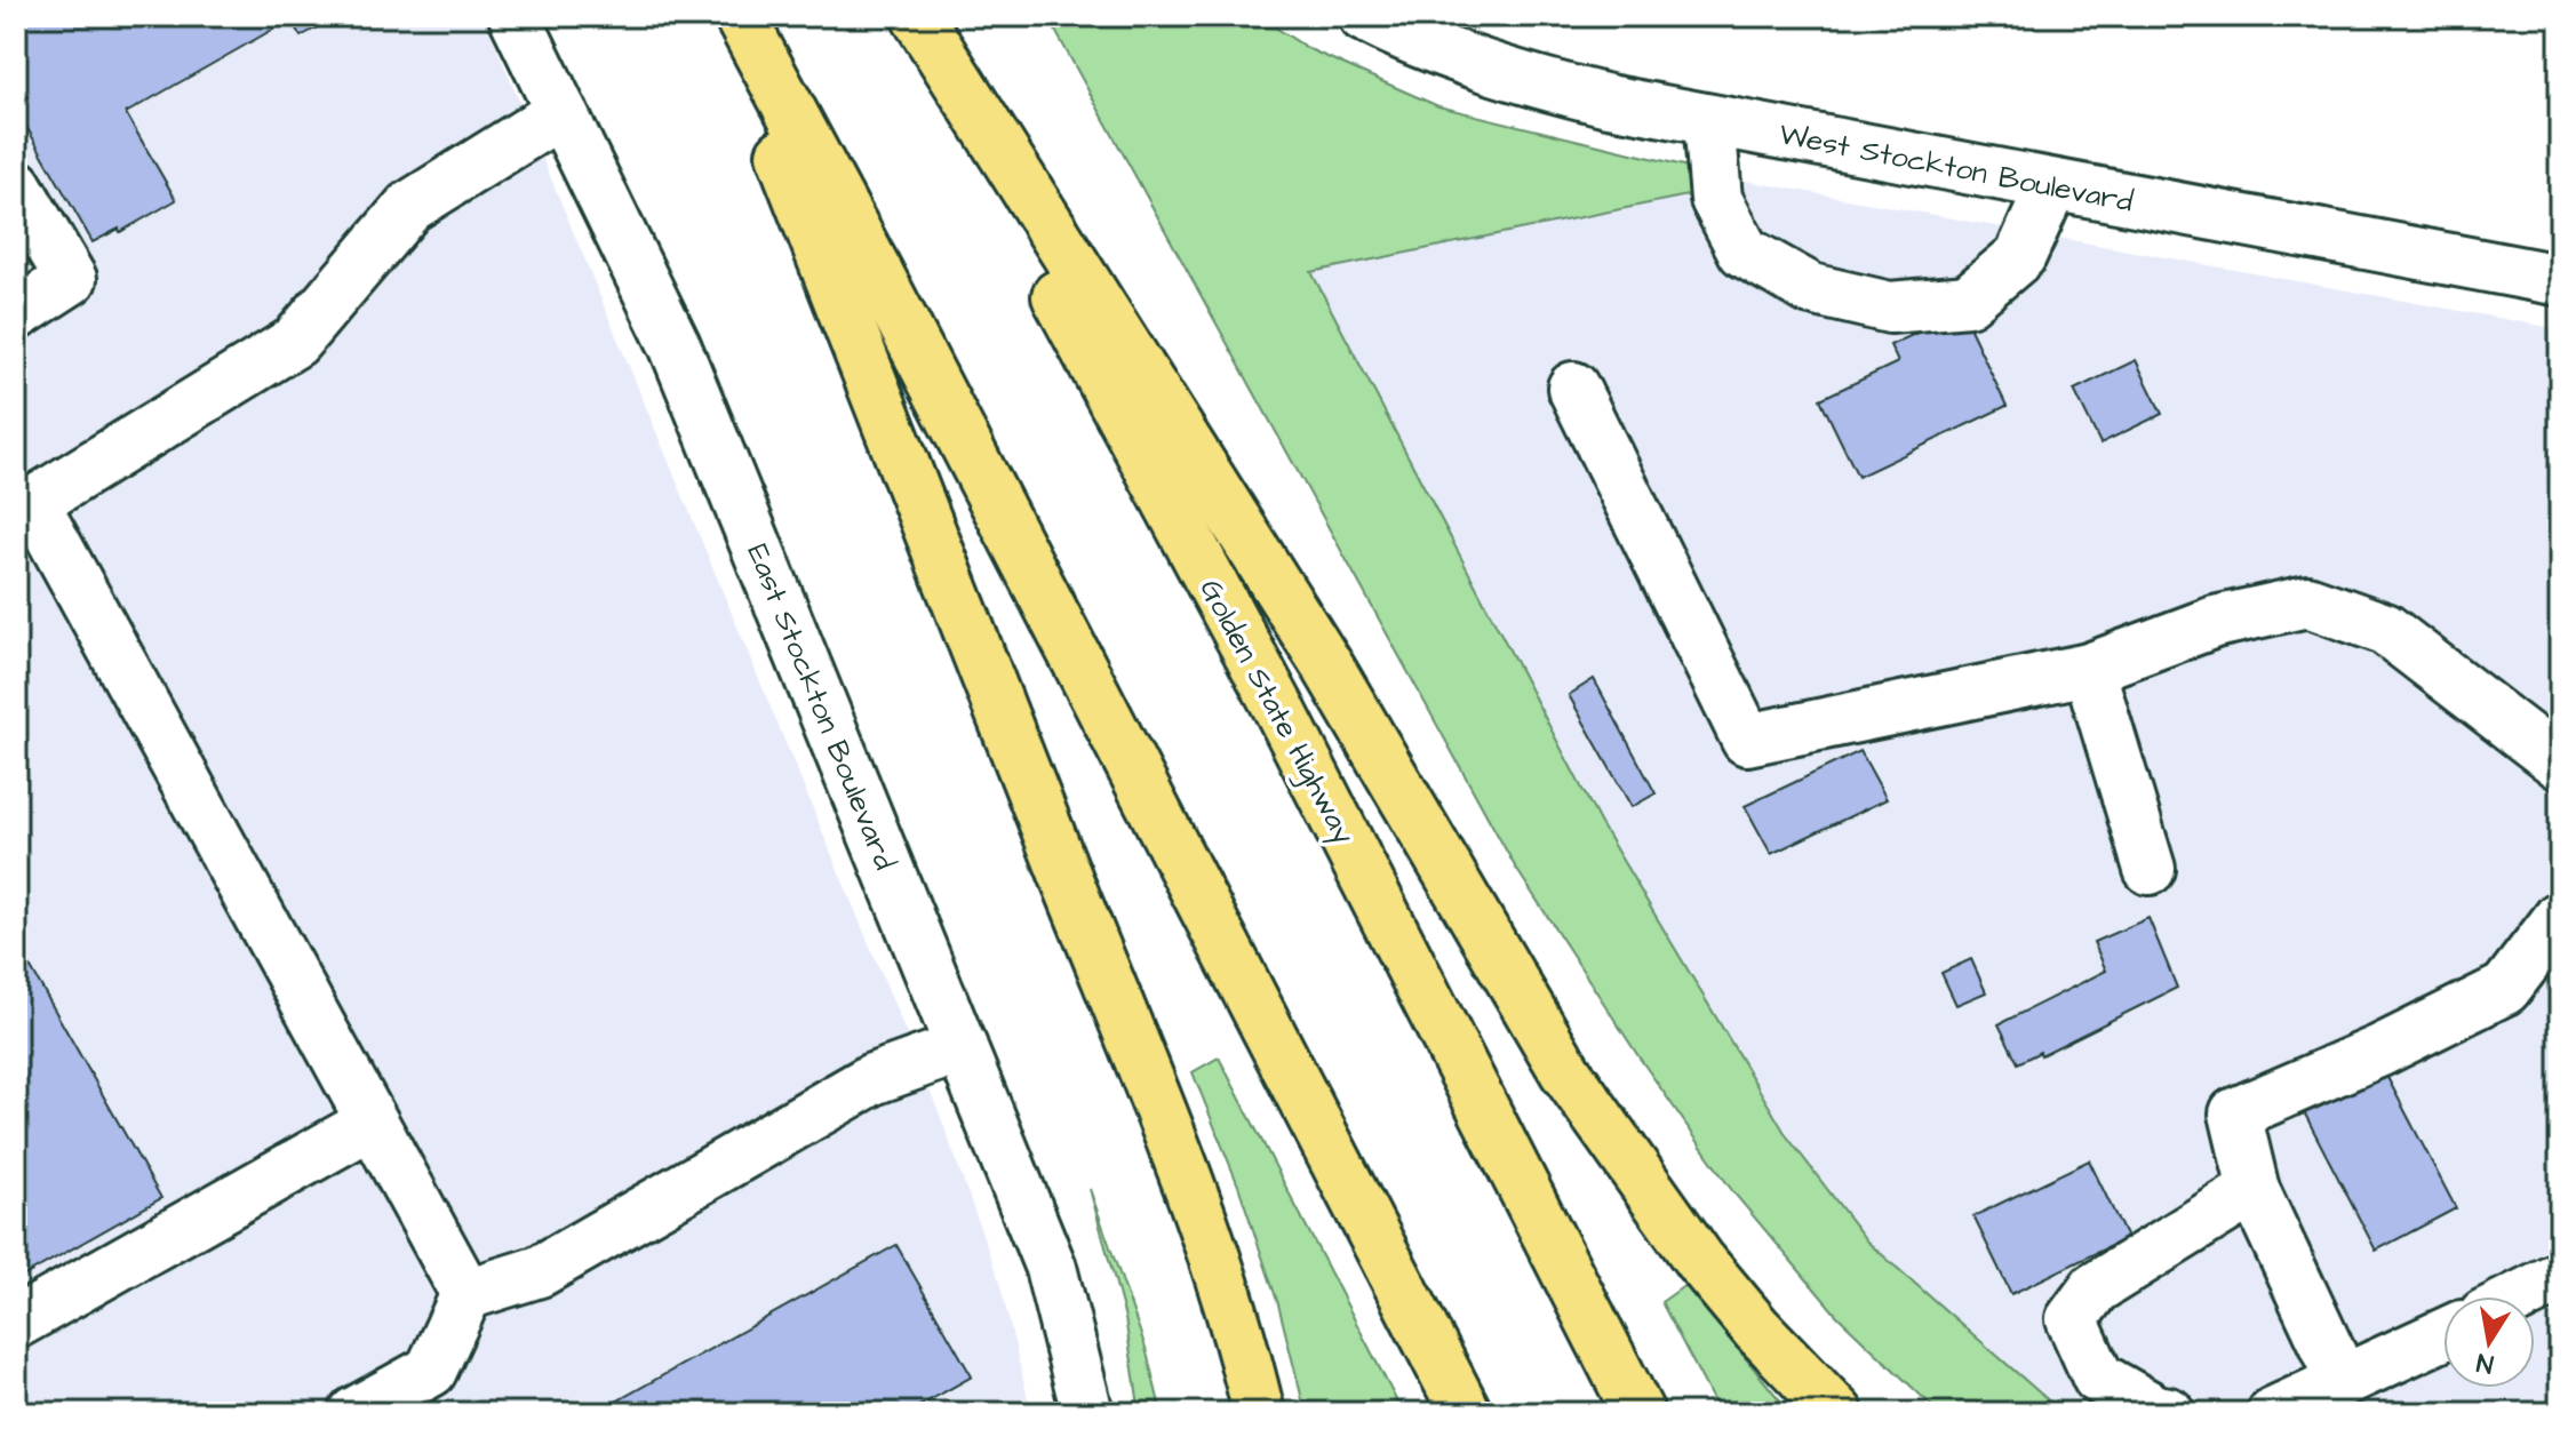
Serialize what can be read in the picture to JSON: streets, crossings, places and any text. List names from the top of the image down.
{
  "streets": {
    "highway": ["Golden State Highway"],
    "street": ["West Stockton Boulevard", "East Stockton Boulevard"]
  },
  "north": "bottom"
}
